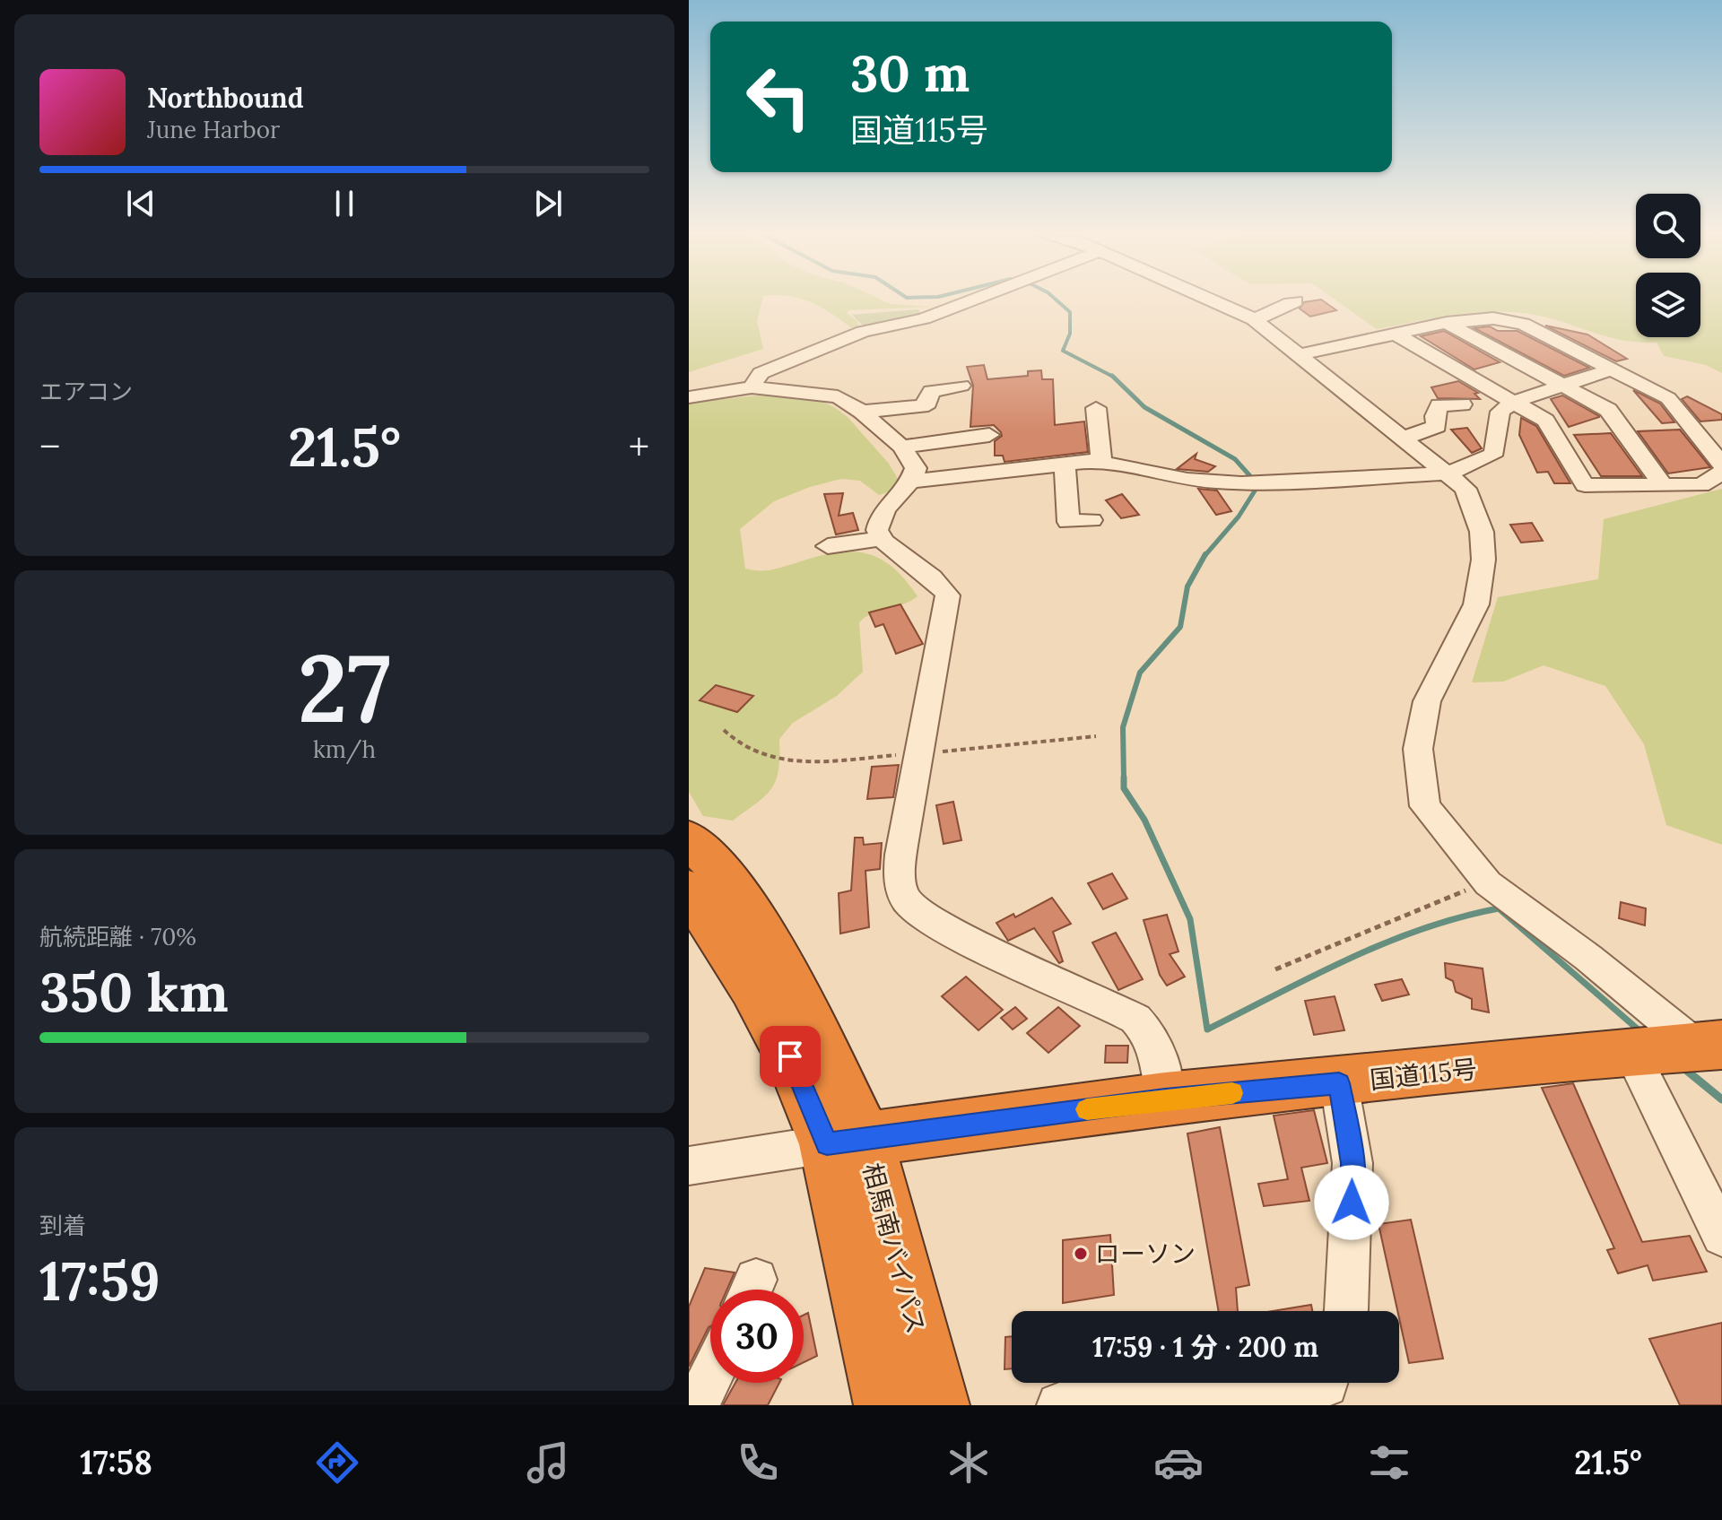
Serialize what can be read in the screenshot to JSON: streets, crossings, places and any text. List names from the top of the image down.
{
  "streets": {
    "highway": ["国道115号", "相馬南バイパス"]
  },
  "crossings": [
    ["国道115号", "相馬南バイパス"]
  ],
  "places": ["ローソン"],
  "page": {
    "turn": ["30 m", "国道115号"],
    "song": ["Northbound", "June Harbor"],
    "tile": [
      "エアコン",
      ["27", "km/h"],
      ["航続距離 · 70%", "350 km"],
      ["到着", "17:59"]
    ],
    "heat": ["−", "21.5°", "+"],
    "limit": "30",
    "trip": "17:59 · 1 分 · 200 m",
    "tabs": ["17:58", "21.5°"]
  }
}
